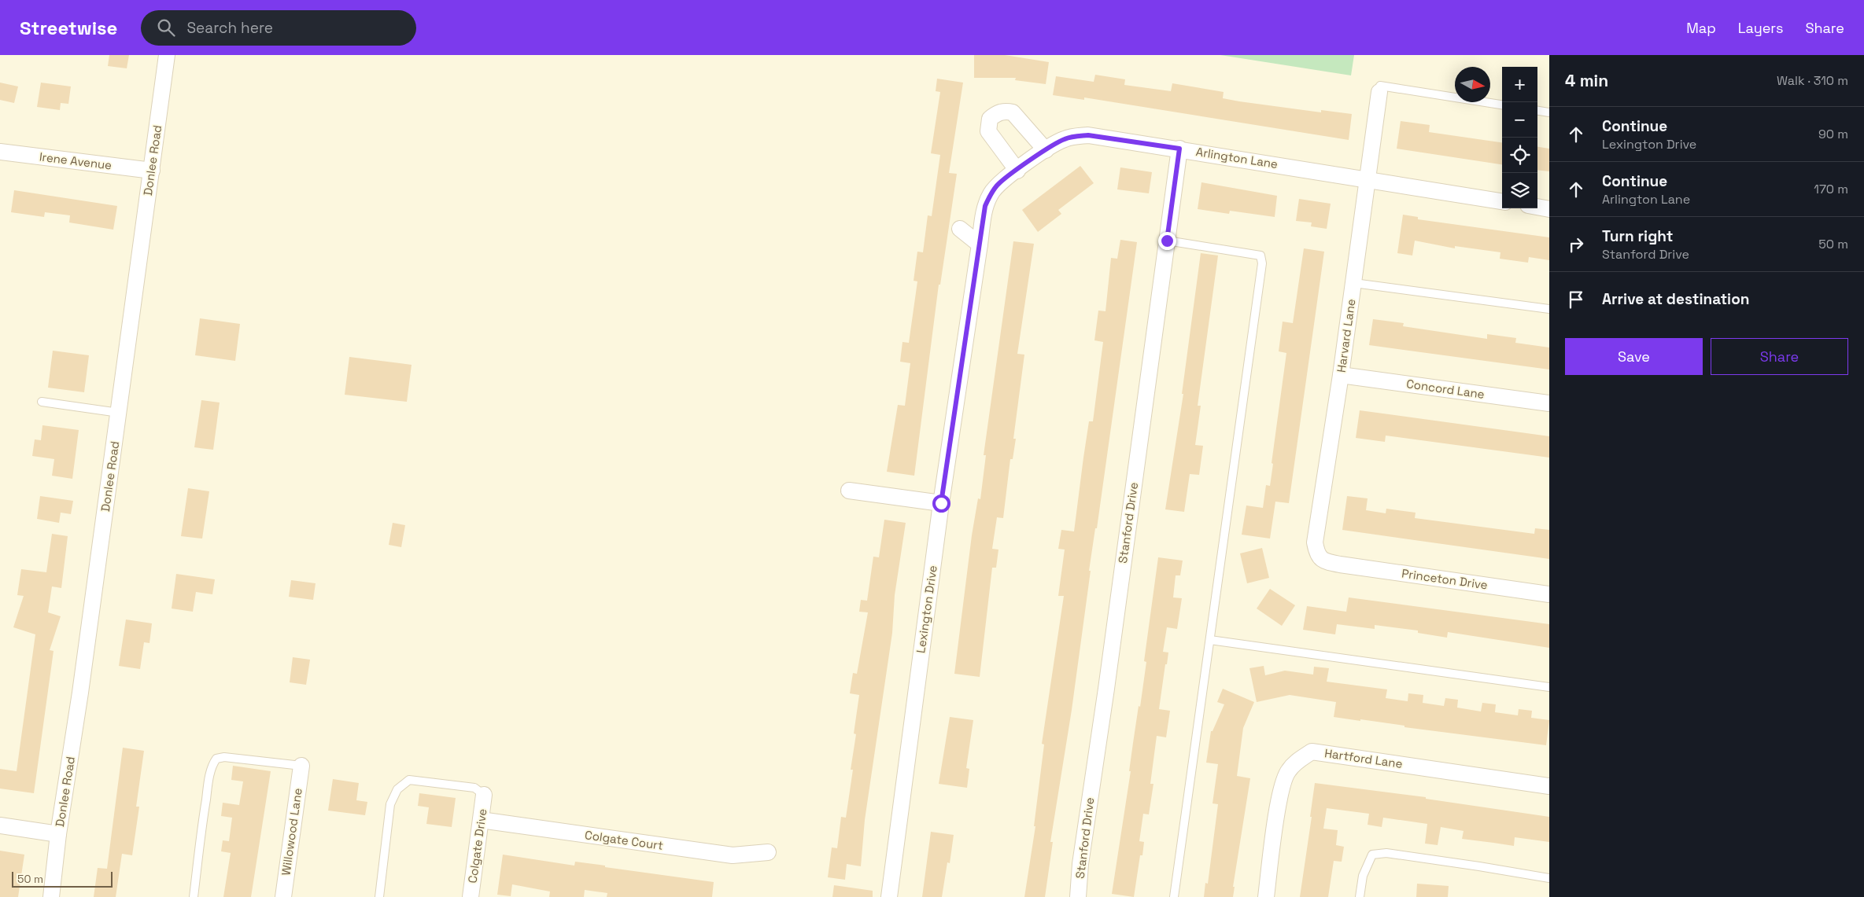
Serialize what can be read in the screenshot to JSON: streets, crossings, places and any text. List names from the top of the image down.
{
  "streets": {
    "street": [
      "Arlington Lane",
      "Donlee Road",
      "Irene Avenue",
      "Harvard Lane",
      "Concord Lane",
      "Stanford Drive",
      "Princeton Drive",
      "Lexington Drive",
      "Hartford Lane",
      "Willowood Lane",
      "Colgate Court",
      "Colgate Drive"
    ]
  },
  "crossings": [
    ["Arlington Lane", "Harvard Lane"],
    ["Arlington Lane", "Stanford Drive"],
    ["Arlington Lane", "Lexington Drive"],
    ["Donlee Road", "Irene Avenue"],
    ["Harvard Lane", "Concord Lane"],
    ["Harvard Lane", "Princeton Drive"],
    ["Colgate Court", "Colgate Drive"]
  ],
  "scale_bar": "50 m",
  "north": "right",
  "page": {
    "header": "Streetwise",
    "search": "Search here",
    "nav": ["Map", "Layers", "Share"],
    "heading": ["4 min", "Walk · 310 m"],
    "map_buttons": ["+", "−"],
    "list": [
      ["Continue", "Lexington Drive", "90 m"],
      ["Continue", "Arlington Lane", "170 m"],
      ["Turn right", "Stanford Drive", "50 m"],
      "Arrive at destination"
    ],
    "buttons": ["Save", "Share"],
    "scale": "50 m"
  }
}
